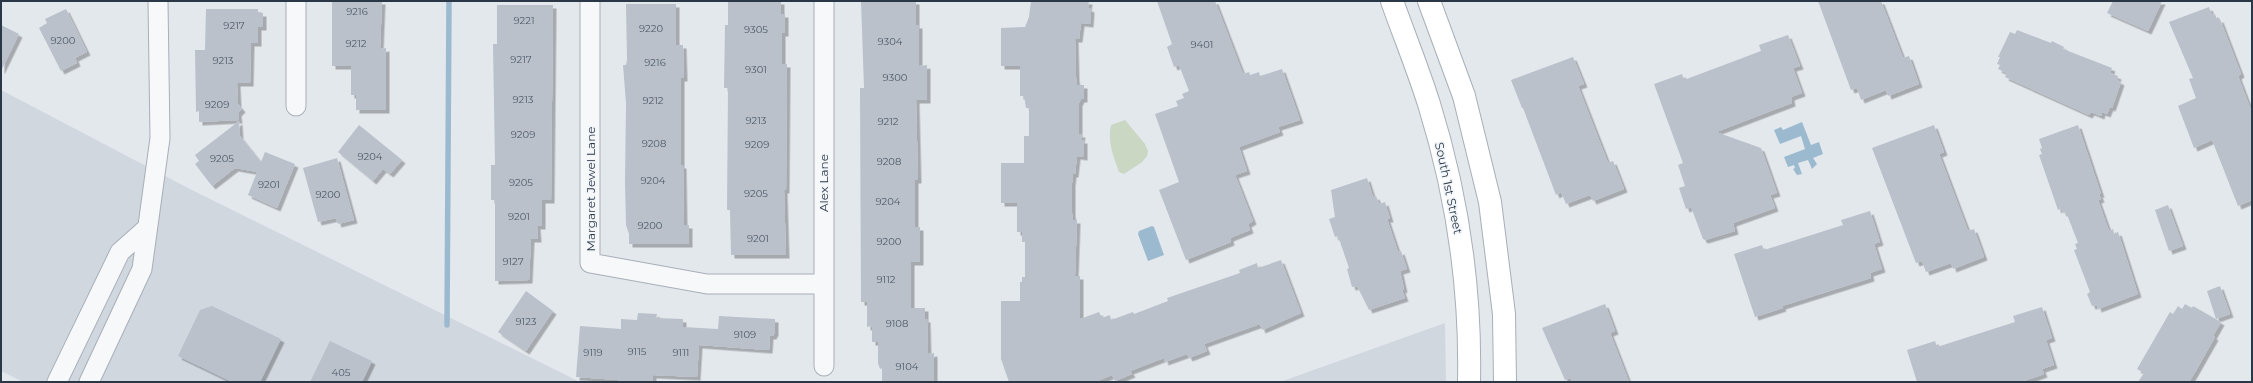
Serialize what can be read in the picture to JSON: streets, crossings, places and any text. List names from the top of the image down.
{
  "streets": {
    "main road": ["South 1st Street"],
    "street": ["Alex Lane", "Margaret Jewel Lane"]
  },
  "crossings": [
    ["Alex Lane", "Margaret Jewel Lane"]
  ],
  "house_numbers": [
    "9216",
    "9221",
    "9217",
    "9220",
    "9305",
    "9200",
    "9304",
    "9212",
    "9401",
    "9217",
    "9213",
    "9216",
    "9301",
    "9300",
    "9213",
    "9212",
    "9209",
    "9213",
    "9212",
    "9209",
    "9208",
    "9209",
    "9204",
    "9205",
    "9208",
    "9204",
    "9205",
    "9201",
    "9205",
    "9200",
    "9204",
    "9201",
    "9200",
    "9201",
    "9200",
    "9127",
    "9112",
    "9123",
    "9108",
    "9109",
    "9115",
    "9119",
    "9111",
    "9104",
    "405"
  ]
}
